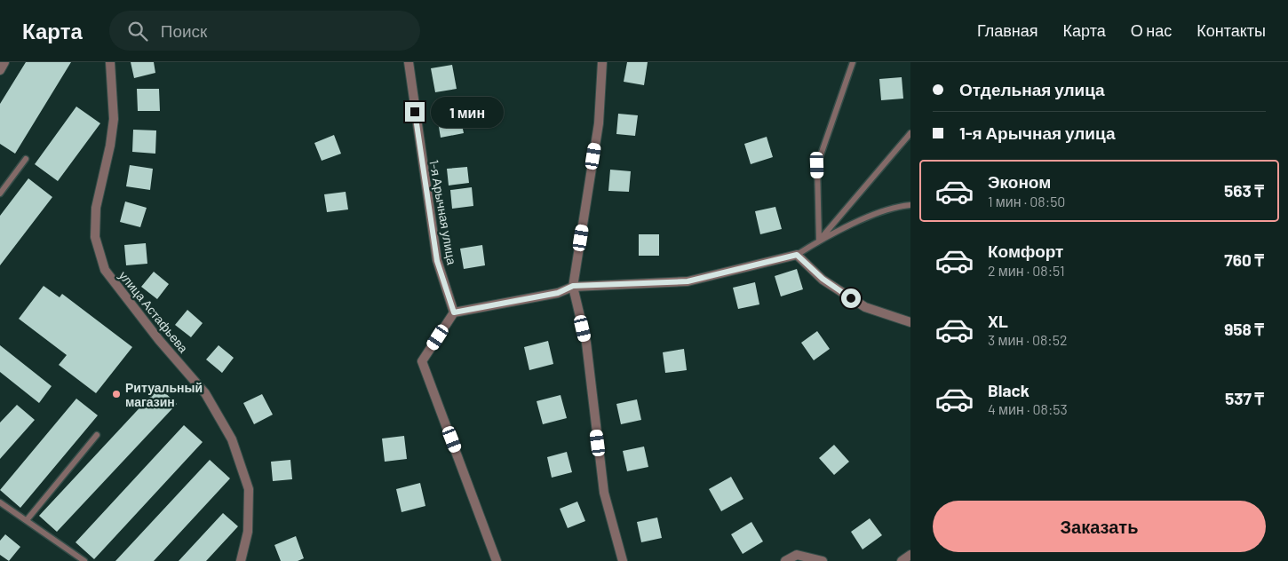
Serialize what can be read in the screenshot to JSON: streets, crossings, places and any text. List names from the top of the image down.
{
  "streets": {
    "street": ["1-я Арычная улица", "улица Астафьева"]
  },
  "places": ["Ритуальный магазин"],
  "page": {
    "header": "Карта",
    "search": "Поиск",
    "nav": [
      "Главная",
      "Карта",
      "О нас",
      "Контакты"
    ],
    "banner": ["Отдельная улица", "1-я Арычная улица"],
    "bubble": "1 мин",
    "list": [
      {
        "name": "Эконом",
        "note": "1 мин · 08:50",
        "value": "563 ₸"
      },
      {
        "name": "Комфорт",
        "note": "2 мин · 08:51",
        "value": "760 ₸"
      },
      {
        "name": "XL",
        "note": "3 мин · 08:52",
        "value": "958 ₸"
      },
      {
        "name": "Black",
        "note": "4 мин · 08:53",
        "value": "537 ₸"
      }
    ],
    "buttons": "Заказать"
  }
}
